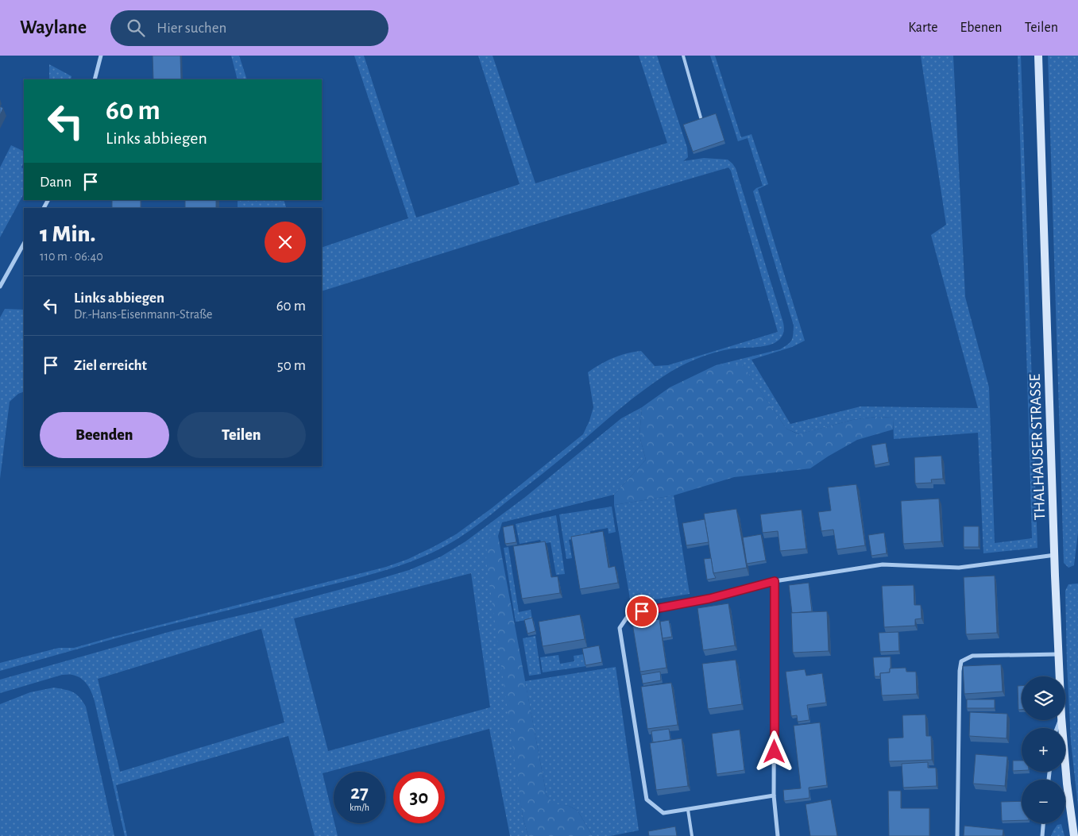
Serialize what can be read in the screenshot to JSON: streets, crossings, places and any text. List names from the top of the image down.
{
  "streets": {
    "main road": ["THALHAUSER STRASSE"]
  },
  "page": {
    "header": "Waylane",
    "search": "Hier suchen",
    "nav": ["Karte", "Ebenen", "Teilen"],
    "turn": ["60 m", "Links abbiegen"],
    "then": "Dann",
    "heading": ["1 Min.", "110 m · 06:40"],
    "list": [
      {
        "name": "Links abbiegen",
        "note": "Dr.-Hans-Eisenmann-Straße",
        "value": "60 m"
      },
      {
        "name": "Ziel erreicht",
        "value": "50 m"
      }
    ],
    "buttons": ["Beenden", "Teilen"],
    "map_buttons": ["+", "−"],
    "speed": "27 km/h",
    "limit": "30"
  }
}
